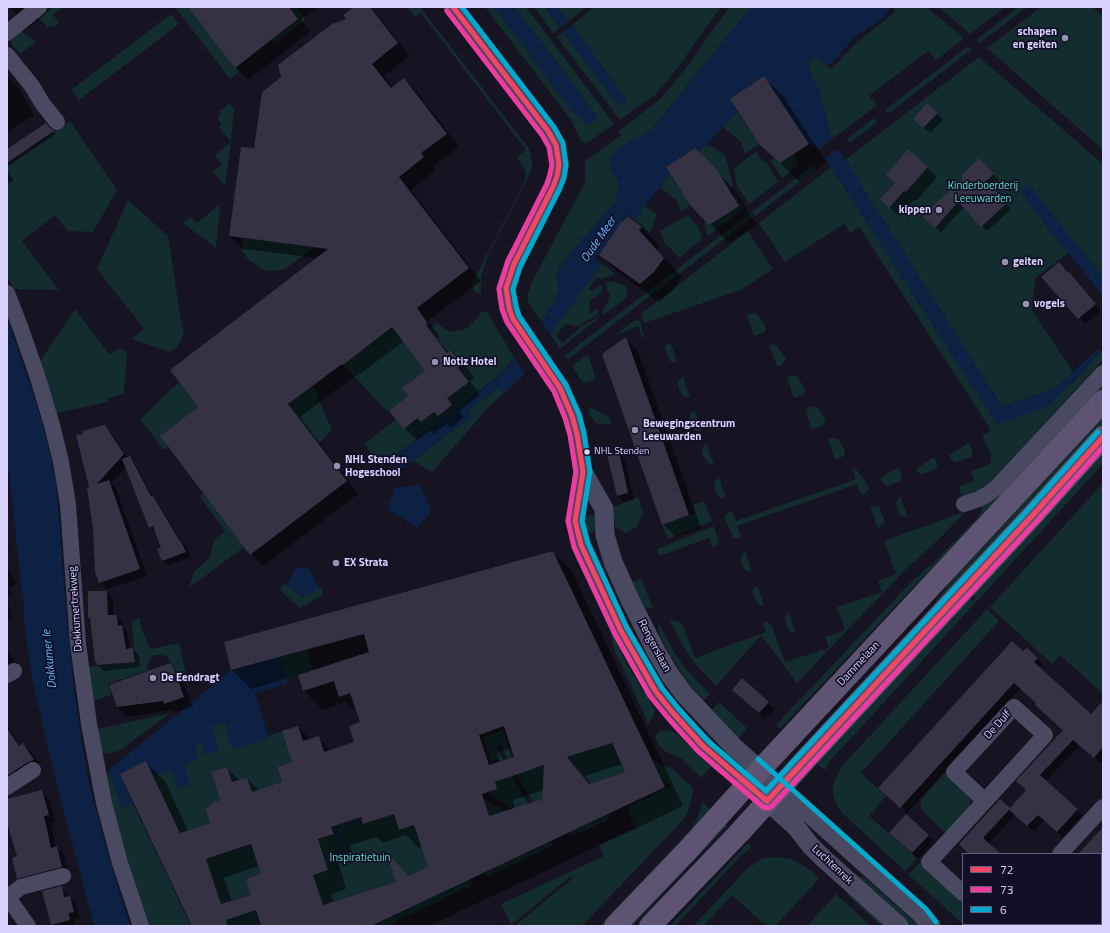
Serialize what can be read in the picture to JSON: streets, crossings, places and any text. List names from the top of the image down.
{
  "streets": {
    "main road": ["Dammelaan"],
    "street": [
      "Dokkumertrekweg",
      "Rengerslaan",
      "De Dulf",
      "Luchtenrek"
    ]
  },
  "crossings": [
    ["Rengerslaan", "Dammelaan"],
    ["Rengerslaan", "Luchtenrek"]
  ],
  "water": ["Oude Meer", "Dokkumer Ie"],
  "parks": ["Kinderboerderij Leeuwarden", "Inspiratietuin"],
  "places": [
    "schapen en geiten",
    "kippen",
    "geiten",
    "vogels",
    "Notiz Hotel",
    "Bewegingscentrum Leeuwarden",
    "NHL Stenden",
    "NHL Stenden Hogeschool",
    "EX Strata",
    "De Eendragt"
  ],
  "lines": ["transit line 72", "transit line 6", "transit line 73"],
  "legend": ["72", "73", "6"]
}
